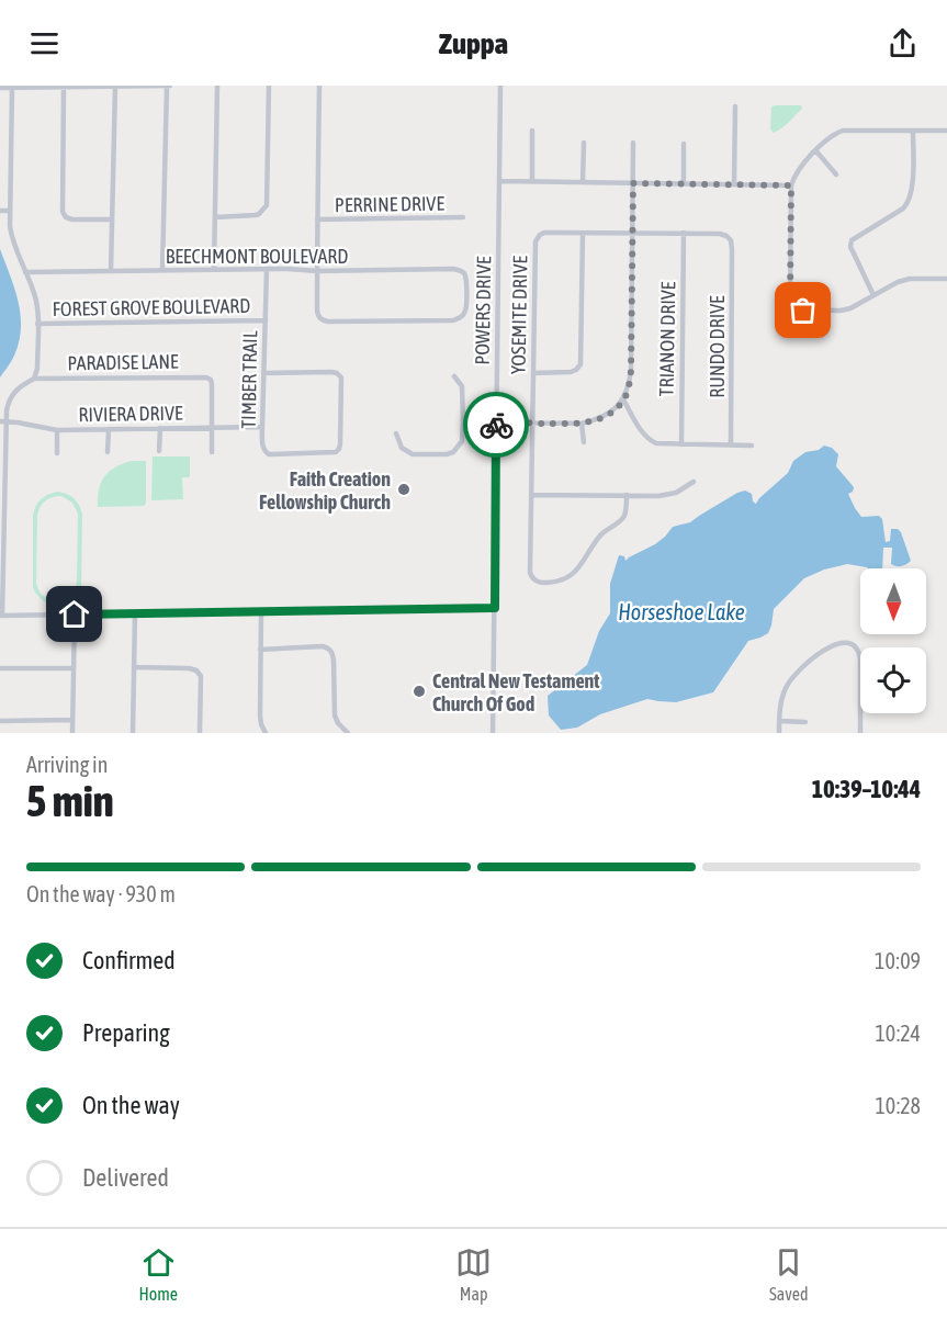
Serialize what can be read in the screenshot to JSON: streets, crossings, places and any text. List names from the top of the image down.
{
  "streets": {
    "street": [
      "PERRINE DRIVE",
      "BEECHMONT BOULEVARD",
      "FOREST GROVE BOULEVARD",
      "POWERS DRIVE",
      "YOSEMITE DRIVE",
      "TRIANON DRIVE",
      "RUNDO DRIVE",
      "PARADISE LANE",
      "TIMBER TRAIL",
      "RIVIERA DRIVE"
    ]
  },
  "crossings": [
    ["BEECHMONT BOULEVARD", "TIMBER TRAIL"],
    ["FOREST GROVE BOULEVARD", "TIMBER TRAIL"],
    ["TRIANON DRIVE", "RUNDO DRIVE"],
    ["PARADISE LANE", "RIVIERA DRIVE"],
    ["TIMBER TRAIL", "RIVIERA DRIVE"]
  ],
  "water": ["Horseshoe Lake"],
  "places": ["Faith Creation Fellowship Church", "Central New Testament Church Of God"],
  "north": "bottom",
  "page": {
    "header": "Zuppa",
    "heading": ["5 min", "Arriving in", "10:39–10:44"],
    "bar": "On the way · 930 m",
    "list": [
      ["Confirmed", "10:09"],
      ["Preparing", "10:24"],
      ["On the way", "10:28"],
      "Delivered"
    ],
    "tabs": ["Home", "Map", "Saved"]
  }
}
